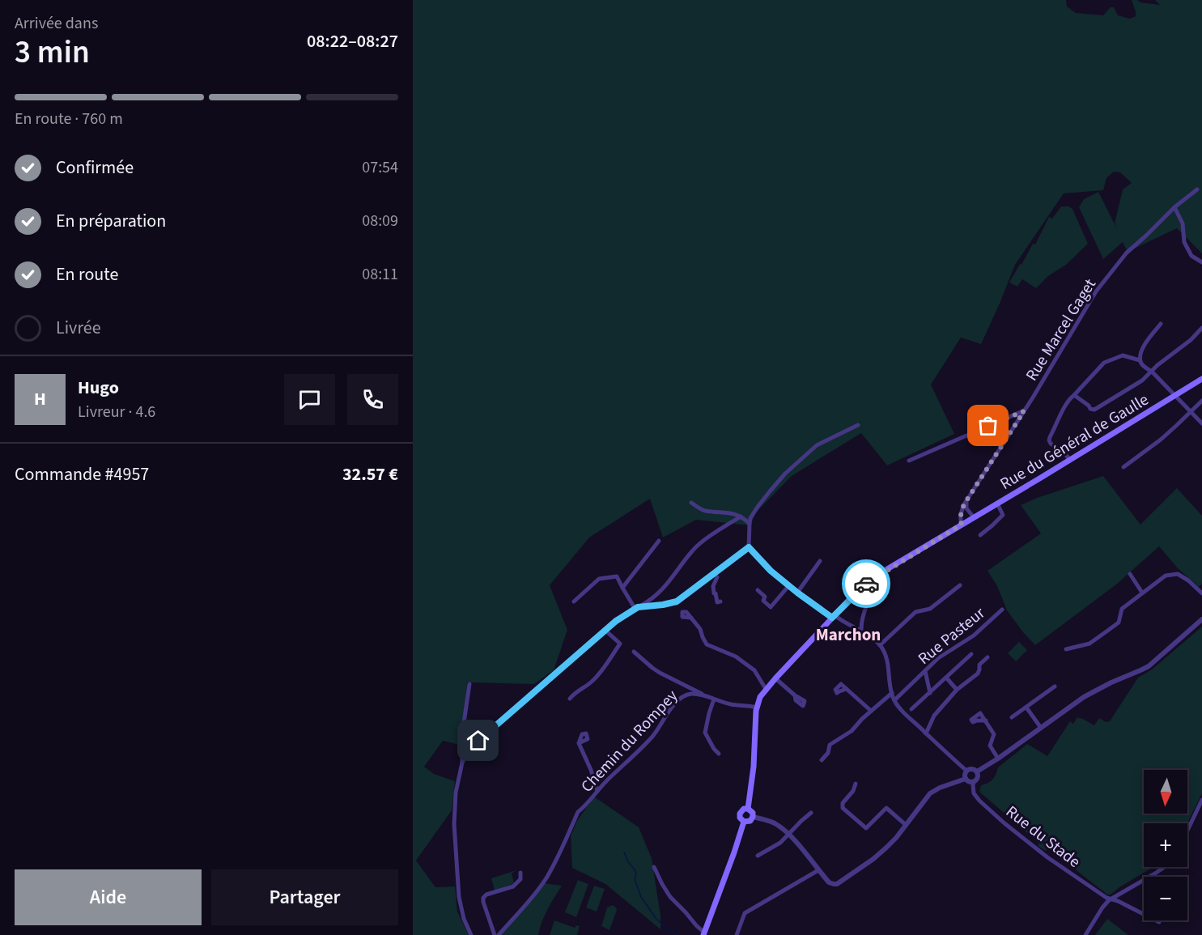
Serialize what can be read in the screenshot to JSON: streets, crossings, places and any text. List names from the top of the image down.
{
  "streets": {
    "main road": ["Rue du Général de Gaulle"],
    "street": [
      "Rue Marcel Gaget",
      "Rue Pasteur",
      "Chemin du Rompey",
      "Rue du Stade"
    ]
  },
  "crossings": [
    ["Rue Marcel Gaget", "Rue du Général de Gaulle"]
  ],
  "districts": ["Marchon"],
  "north": "bottom",
  "page": {
    "heading": ["3 min", "Arrivée dans", "08:22–08:27"],
    "panel": [
      "Hugo",
      "Livreur · 4.6",
      "Commande #4957",
      "32.57 €"
    ],
    "bar": "En route · 760 m",
    "list": [
      ["Confirmée", "07:54"],
      ["En préparation", "08:09"],
      ["En route", "08:11"],
      "Livrée"
    ],
    "round": "H",
    "map_buttons": ["+", "−"],
    "buttons": ["Aide", "Partager"]
  }
}
